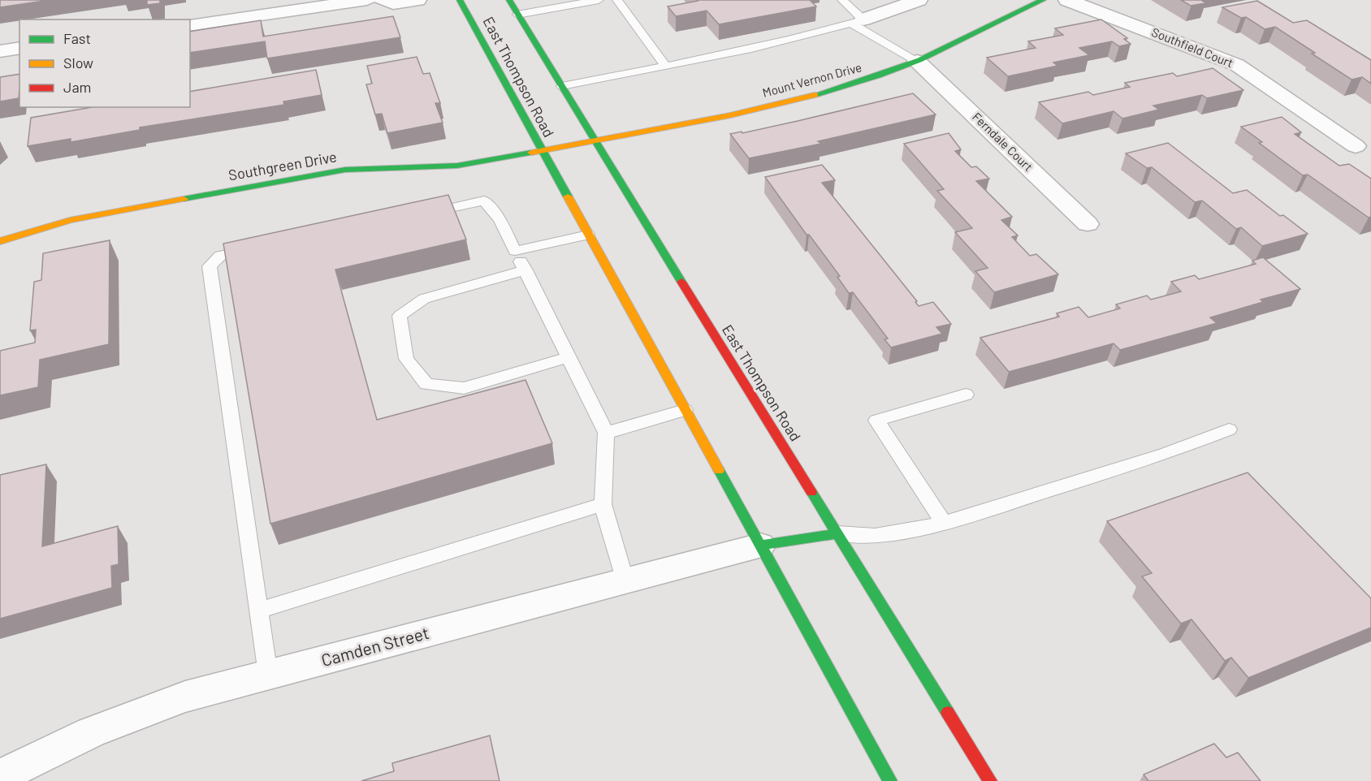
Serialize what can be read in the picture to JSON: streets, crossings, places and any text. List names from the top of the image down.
{
  "streets": {
    "main road": ["East Thompson Road", "Mount Vernon Drive", "Southgreen Drive"],
    "street": ["Southfield Court", "Ferndale Court", "Camden Street"]
  },
  "crossings": [
    ["East Thompson Road", "Mount Vernon Drive"],
    ["East Thompson Road", "Southgreen Drive"],
    ["East Thompson Road", "Camden Street"],
    ["Mount Vernon Drive", "Ferndale Court"],
    ["Mount Vernon Drive", "Southgreen Drive"]
  ],
  "legend": ["Fast", "Slow", "Jam"]
}
